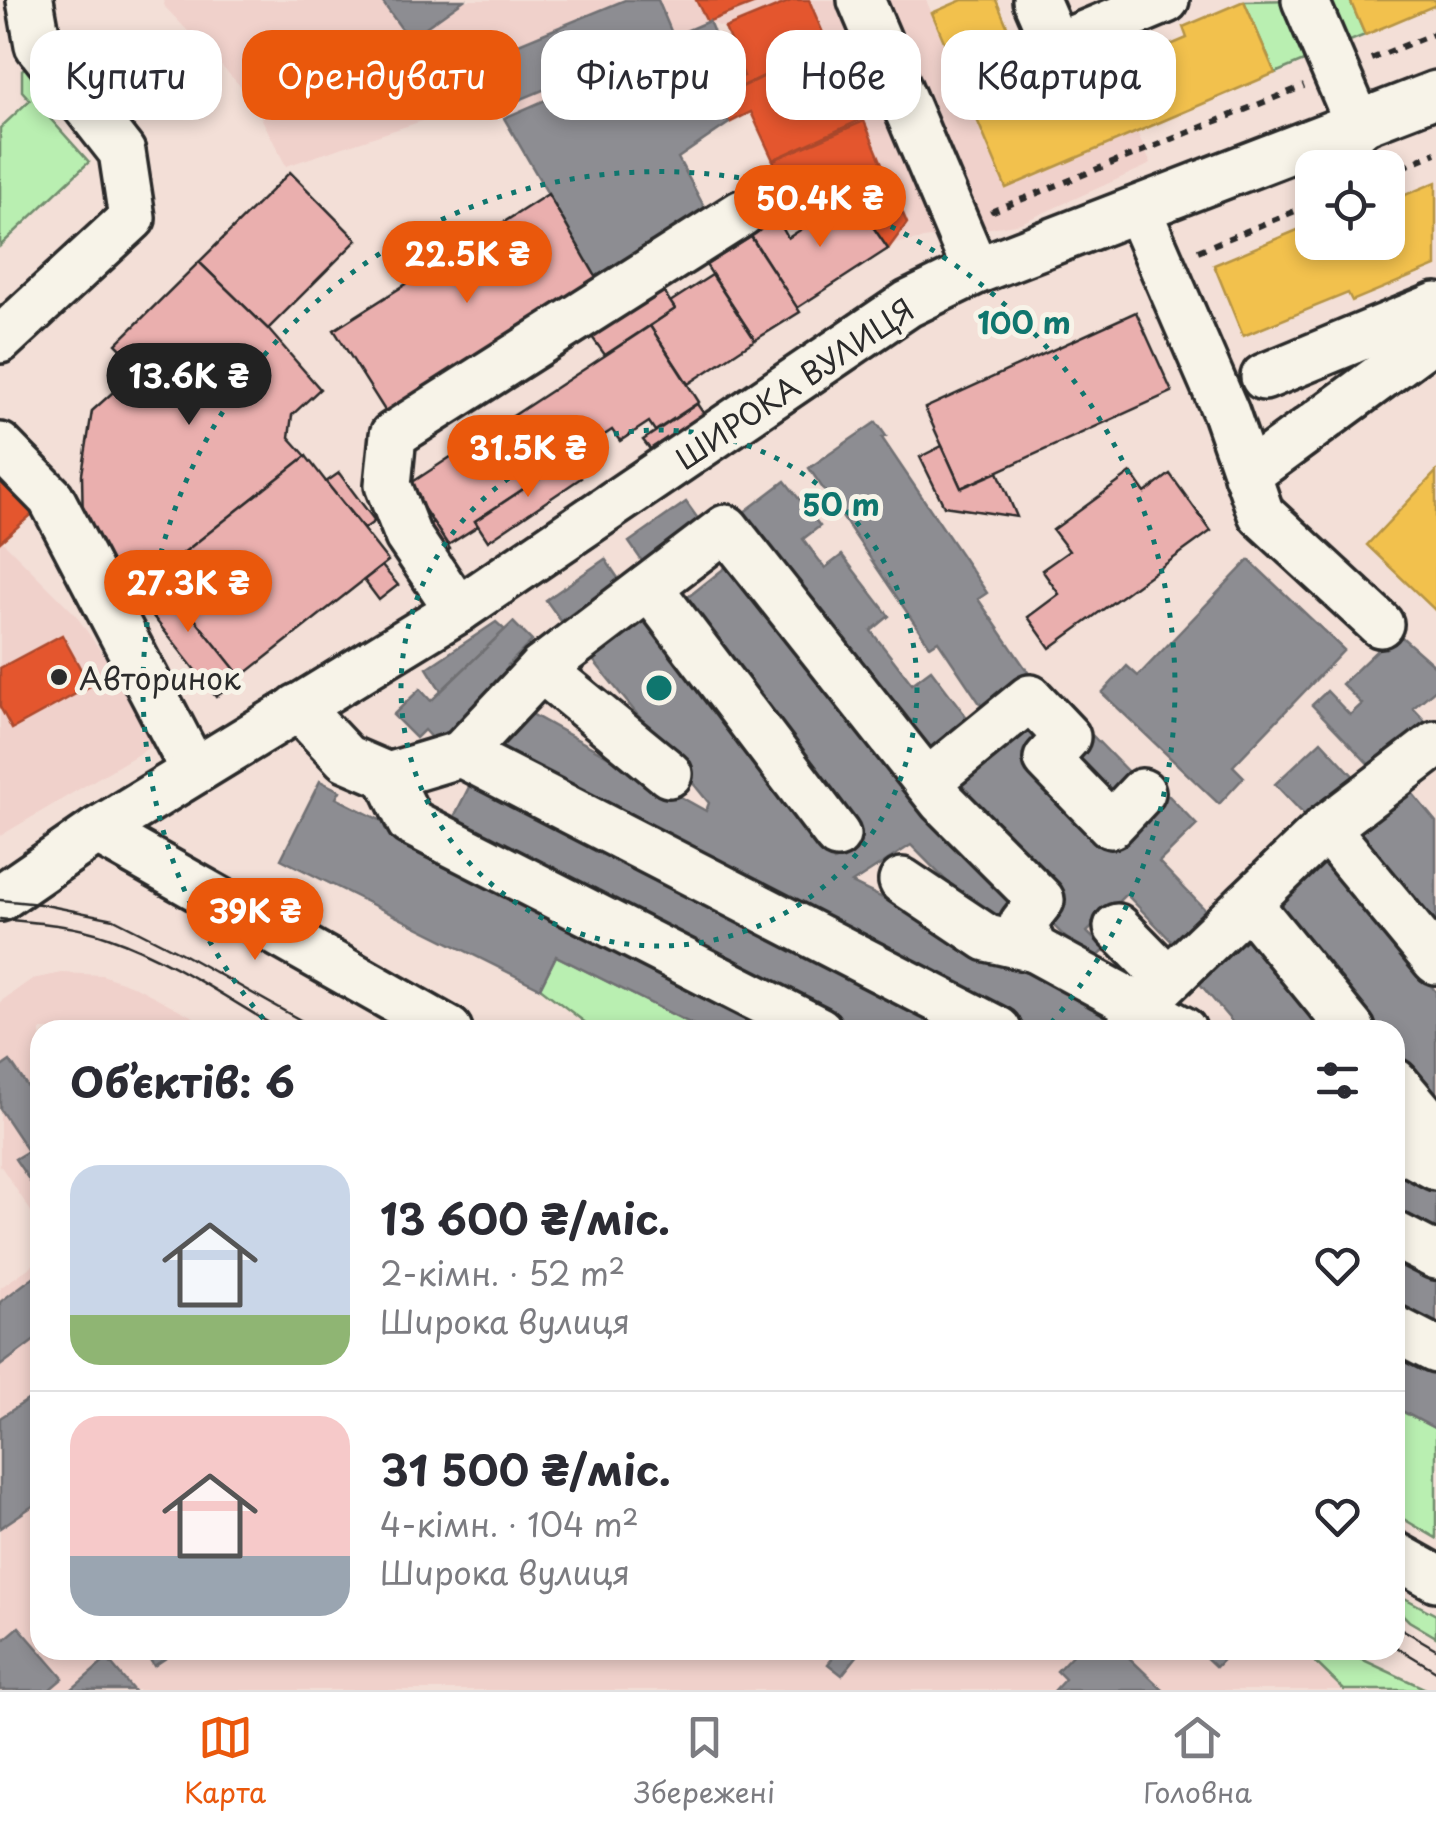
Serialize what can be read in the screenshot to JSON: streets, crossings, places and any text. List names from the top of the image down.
{
  "streets": {
    "street": ["ШИРОКА ВУЛИЦЯ"]
  },
  "places": ["Авторинок"],
  "page": {
    "chip": [
      "Купити",
      "Орендувати",
      "Фільтри",
      "Нове",
      "Квартира"
    ],
    "price": [
      "50.4K ₴",
      "22.5K ₴",
      "13.6K ₴",
      "31.5K ₴",
      "27.3K ₴",
      "39K ₴"
    ],
    "heading": "Об’єктів: 6",
    "list": [
      {
        "name": "13 600 ₴/міс.",
        "note": "2-кімн. · 52 m² · Широка вулиця"
      },
      {
        "name": "31 500 ₴/міс.",
        "note": "4-кімн. · 104 m² · Широка вулиця"
      }
    ],
    "tabs": ["Карта", "Збережені", "Головна"]
  },
  "rings": ["100 m", "50 m"]
}
